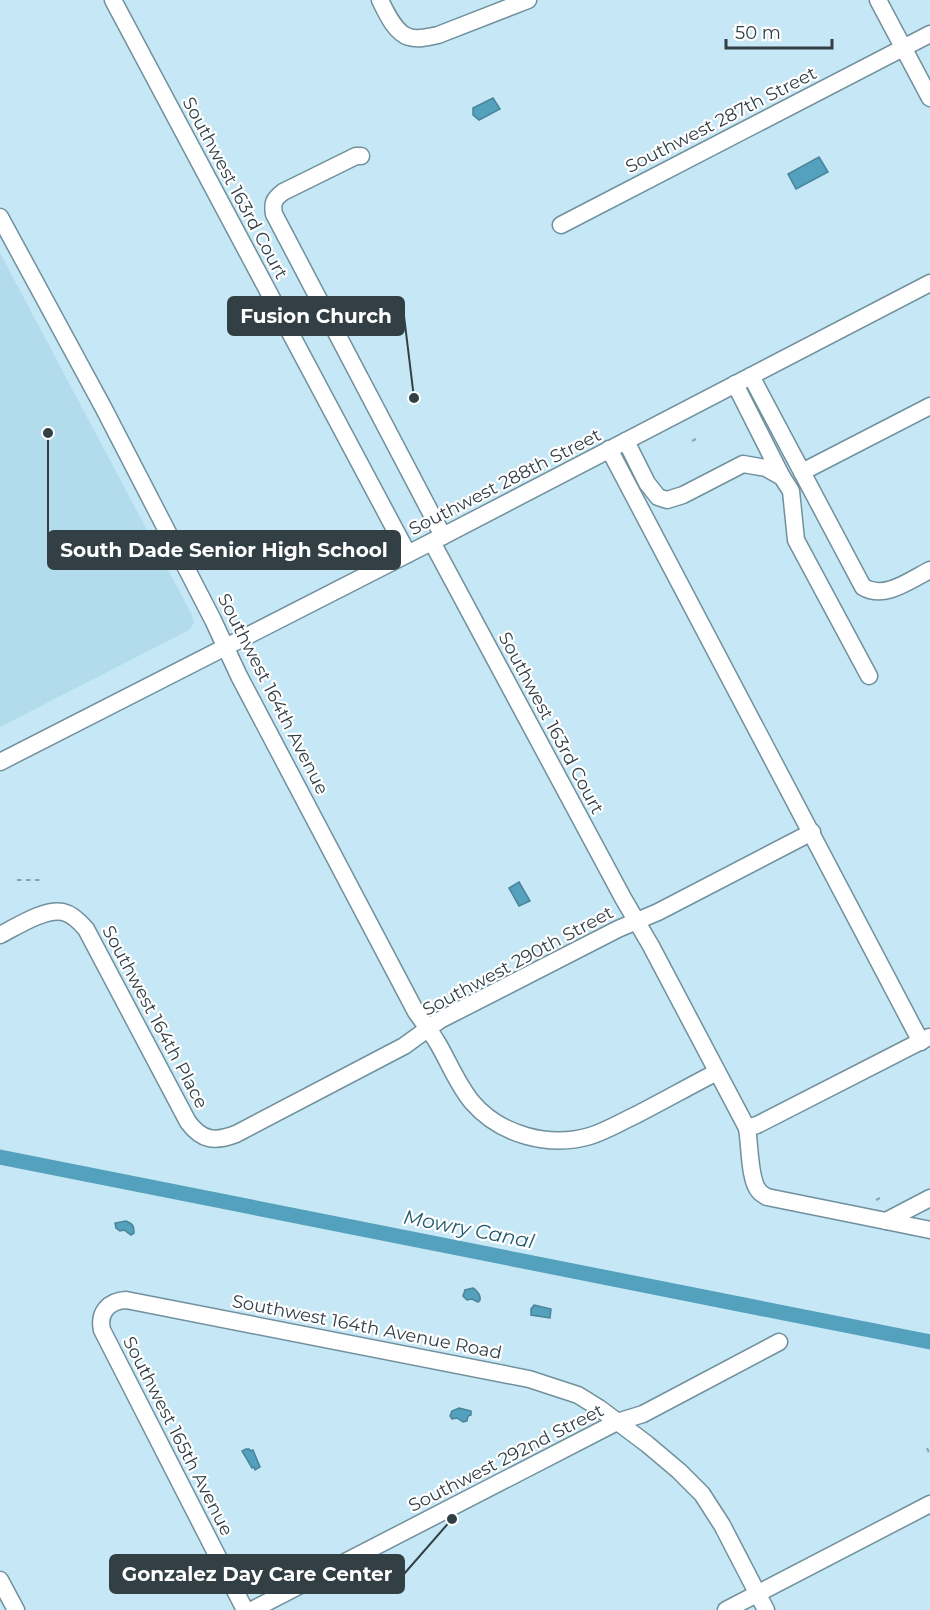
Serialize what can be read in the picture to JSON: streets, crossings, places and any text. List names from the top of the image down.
{
  "streets": {
    "street": [
      "Southwest 287th Street",
      "Southwest 163rd Court",
      "Southwest 288th Street",
      "Southwest 164th Avenue",
      "Southwest 290th Street",
      "Southwest 164th Place",
      "Southwest 164th Avenue Road",
      "Southwest 165th Avenue",
      "Southwest 292nd Street"
    ]
  },
  "crossings": [
    ["Southwest 163rd Court", "Southwest 288th Street"],
    ["Southwest 163rd Court", "Southwest 164th Avenue"],
    ["Southwest 163rd Court", "Southwest 290th Street"],
    ["Southwest 288th Street", "Southwest 164th Avenue"],
    ["Southwest 164th Avenue", "Southwest 290th Street"],
    ["Southwest 290th Street", "Southwest 164th Place"],
    ["Southwest 164th Avenue Road", "Southwest 165th Avenue"],
    ["Southwest 164th Avenue Road", "Southwest 292nd Street"]
  ],
  "water": ["Mowry Canal"],
  "places": ["Fusion Church", "South Dade Senior High School", "Gonzalez Day Care Center"],
  "scale_bar": "50 m"
}
